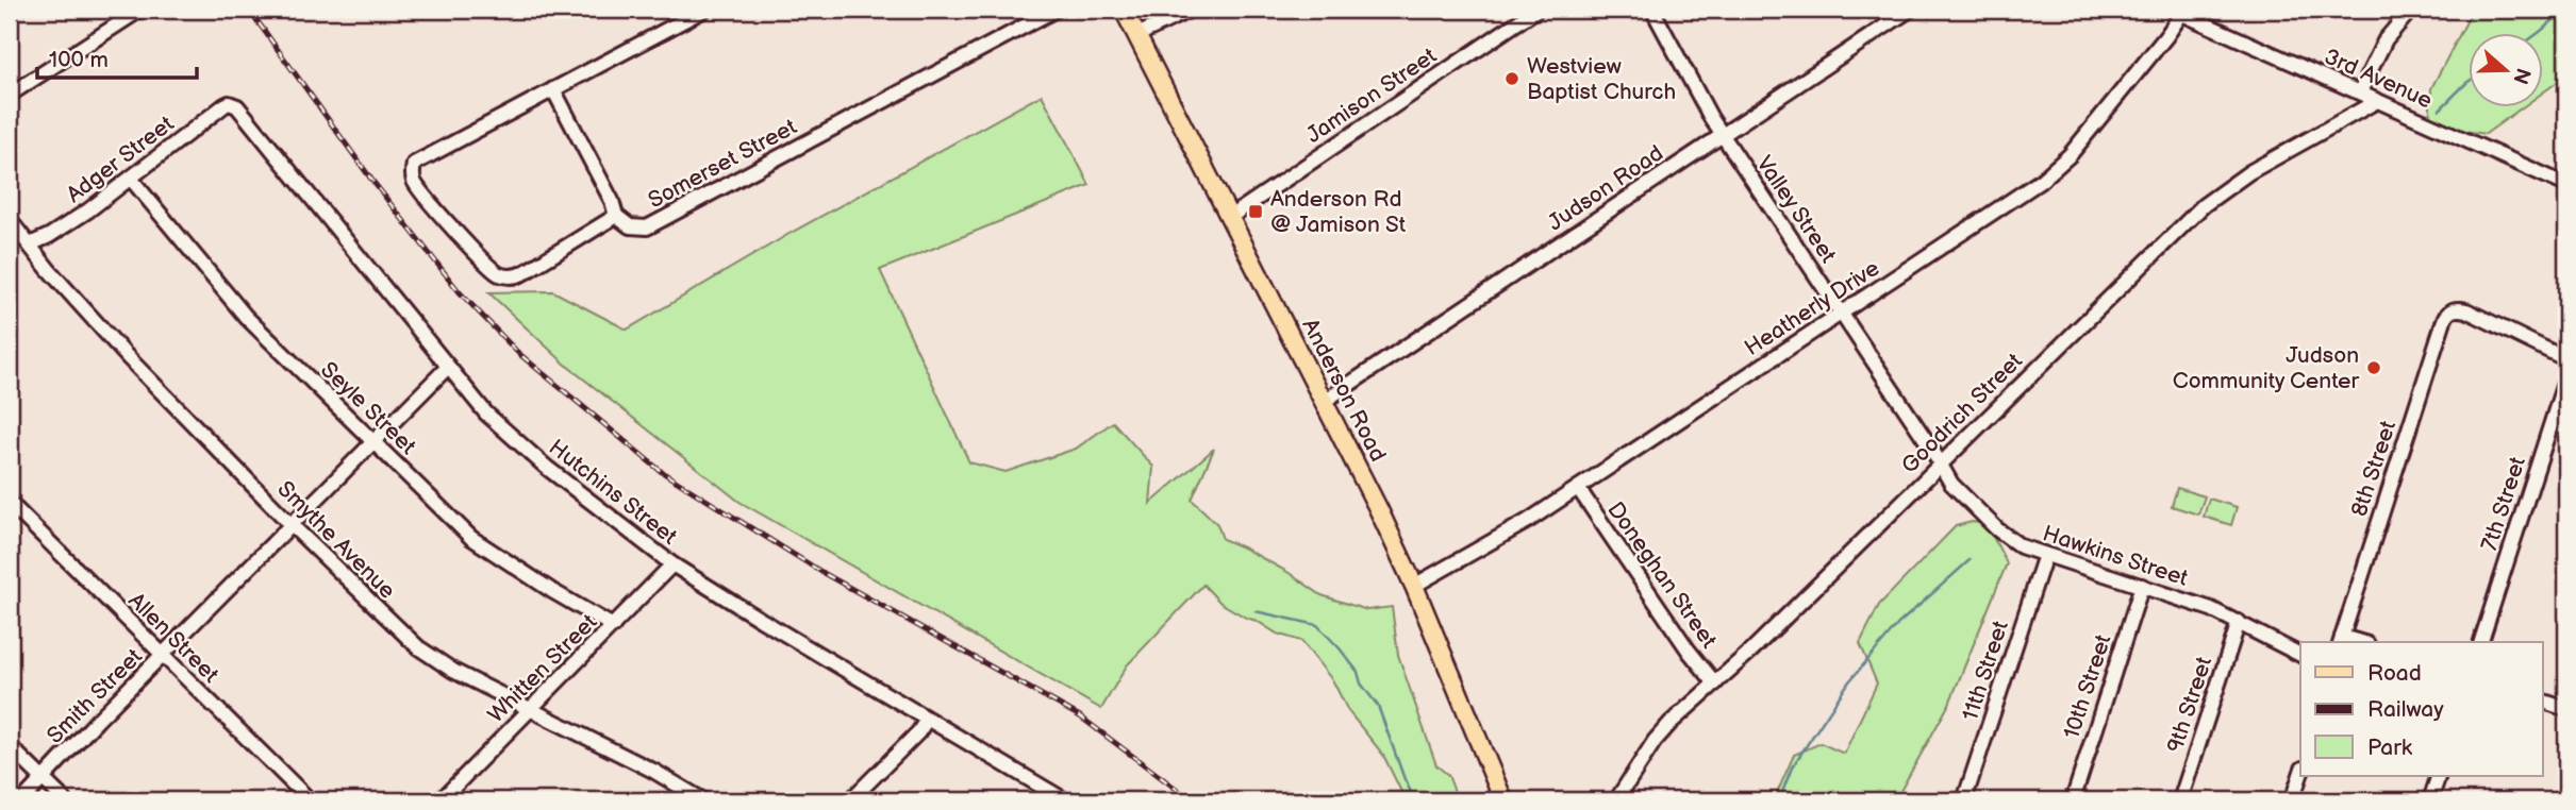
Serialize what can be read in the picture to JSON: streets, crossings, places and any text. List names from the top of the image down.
{
  "streets": {
    "main road": ["Anderson Road"],
    "street": [
      "3rd Avenue",
      "Jamison Street",
      "Adger Street",
      "Somerset Street",
      "Judson Road",
      "Valley Street",
      "Heatherly Drive",
      "Seyle Street",
      "Goodrich Street",
      "8th Street",
      "Hutchins Street",
      "7th Street",
      "Smythe Avenue",
      "Hawkins Street",
      "Doneghan Street",
      "Allen Street",
      "Whitten Street",
      "11th Street",
      "10th Street",
      "Smith Street",
      "9th Street"
    ]
  },
  "crossings": [
    ["3rd Avenue", "Heatherly Drive"],
    ["3rd Avenue", "Goodrich Street"],
    ["Jamison Street", "Anderson Road"],
    ["Adger Street", "Seyle Street"],
    ["Adger Street", "Hutchins Street"],
    ["Adger Street", "Smythe Avenue"],
    ["Judson Road", "Valley Street"],
    ["Judson Road", "Anderson Road"],
    ["Valley Street", "Heatherly Drive"],
    ["Valley Street", "Goodrich Street"],
    ["Valley Street", "Hawkins Street"],
    ["Heatherly Drive", "Anderson Road"],
    ["Heatherly Drive", "Doneghan Street"],
    ["Seyle Street", "Whitten Street"],
    ["Seyle Street", "Smith Street"],
    ["Goodrich Street", "Hawkins Street"],
    ["Goodrich Street", "Doneghan Street"],
    ["Hutchins Street", "Whitten Street"],
    ["Hutchins Street", "Smith Street"],
    ["Smythe Avenue", "Whitten Street"],
    ["Smythe Avenue", "Smith Street"],
    ["Hawkins Street", "11th Street"],
    ["Hawkins Street", "10th Street"],
    ["Hawkins Street", "9th Street"],
    ["Allen Street", "Smith Street"]
  ],
  "places": {
    "other": ["Westview Baptist Church", "Judson Community Center"],
    "transit": ["Anderson Rd @ Jamison St"]
  },
  "legend": ["Road", "Railway", "Park"],
  "scale_bar": "100 m",
  "north": "right"
}
